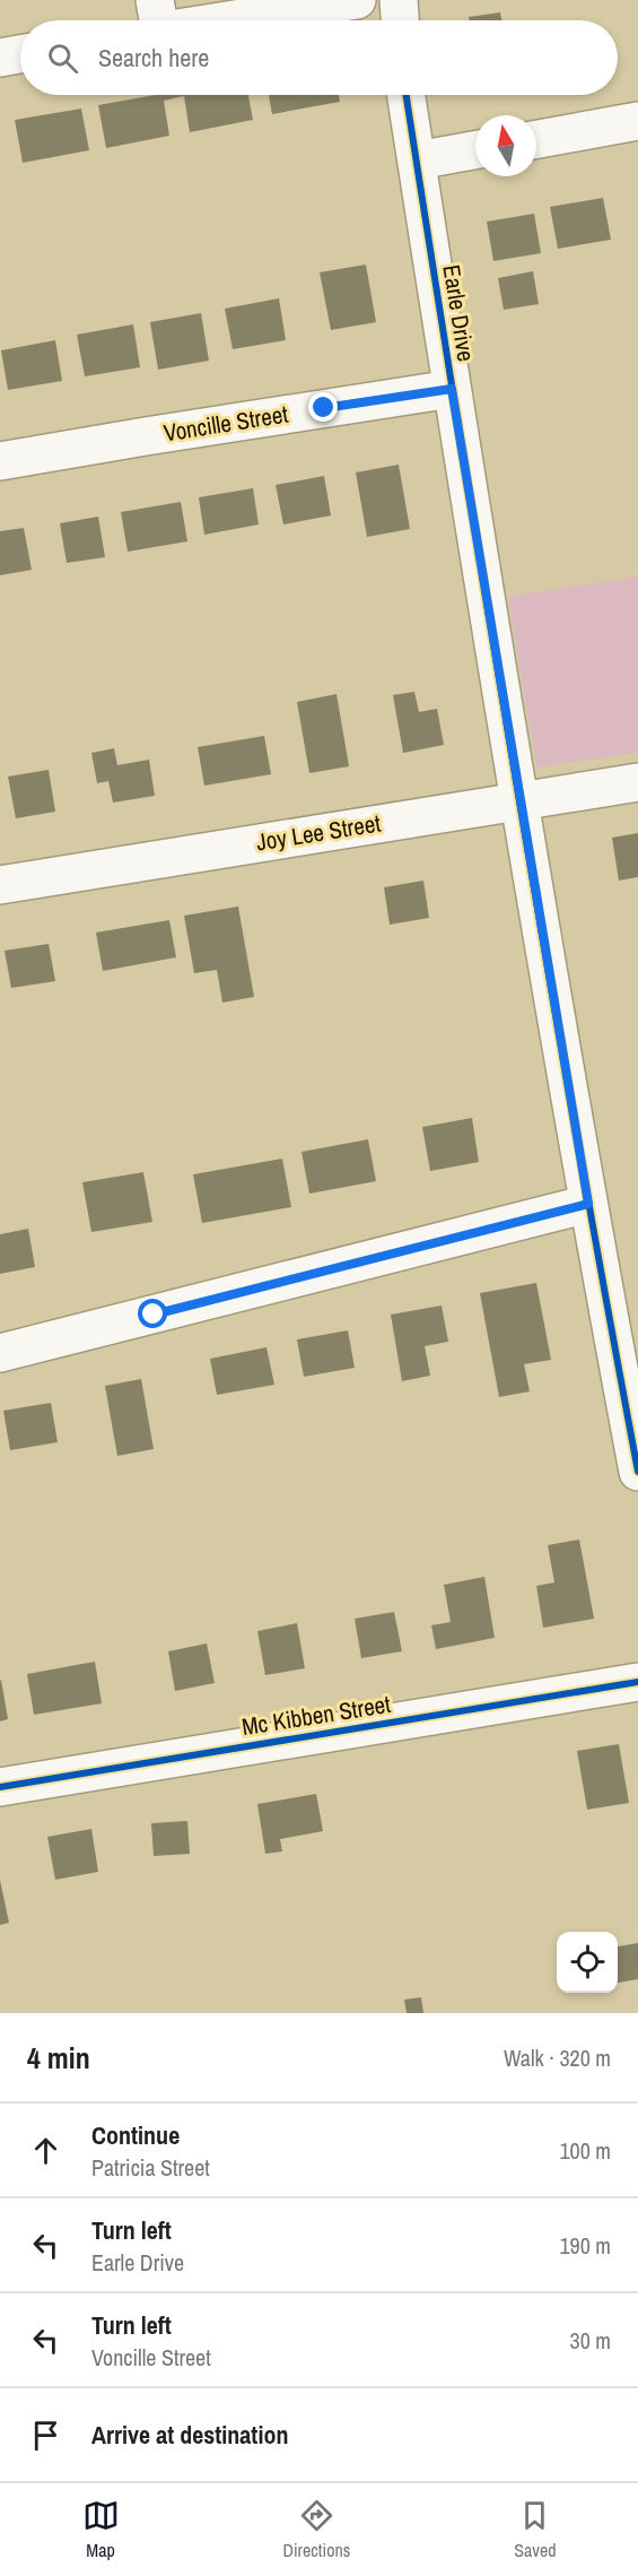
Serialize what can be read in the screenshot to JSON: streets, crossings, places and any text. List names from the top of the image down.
{
  "streets": {
    "street": [
      "Earle Drive",
      "Voncille Street",
      "Joy Lee Street",
      "Mc Kibben Street"
    ]
  },
  "crossings": [
    ["Earle Drive", "Voncille Street"],
    ["Earle Drive", "Joy Lee Street"]
  ],
  "north": "top",
  "page": {
    "search": "Search here",
    "heading": ["4 min", "Walk · 320 m"],
    "list": [
      ["Continue", "Patricia Street", "100 m"],
      ["Turn left", "Earle Drive", "190 m"],
      ["Turn left", "Voncille Street", "30 m"],
      "Arrive at destination"
    ],
    "nav": ["Map", "Directions", "Saved"]
  }
}
